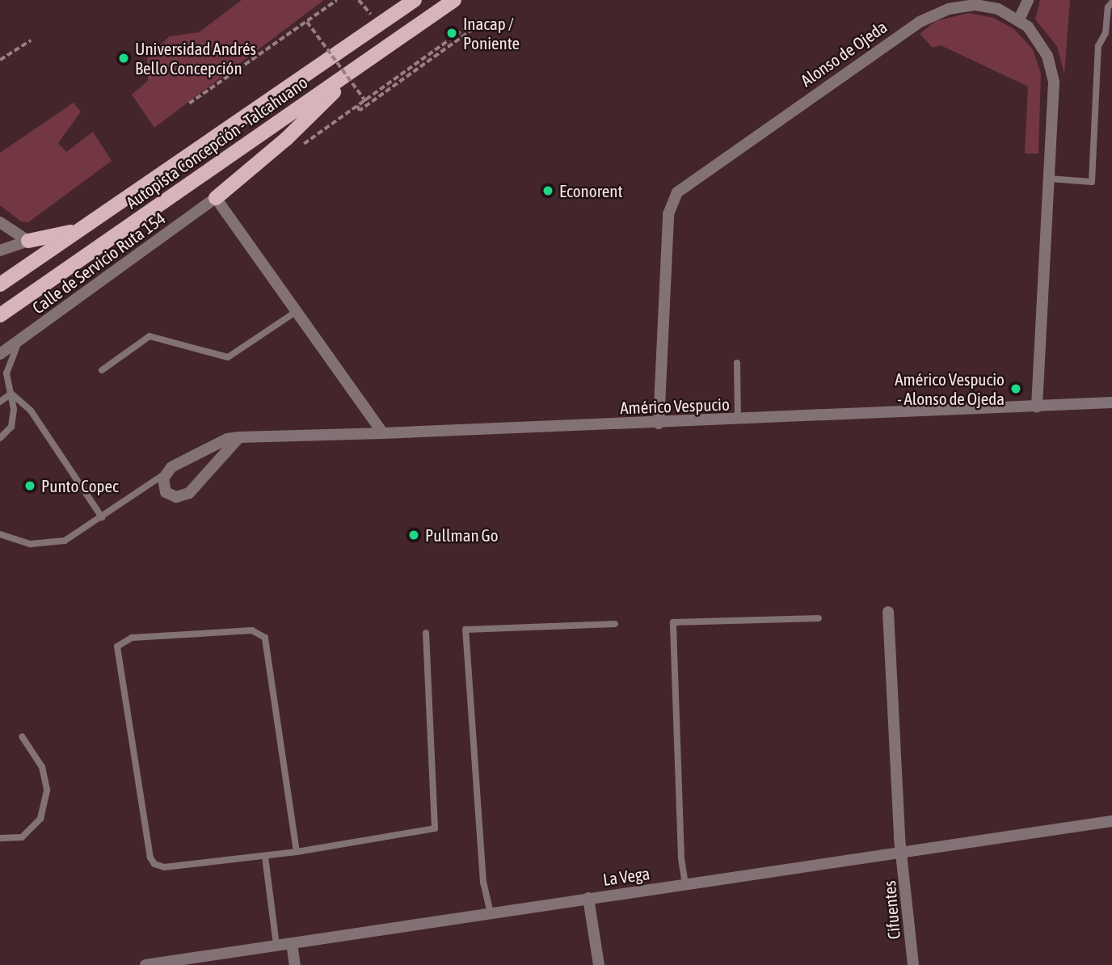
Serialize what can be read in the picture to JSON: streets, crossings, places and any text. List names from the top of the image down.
{
  "streets": {
    "main road": ["Autopista Concepción - Talcahuano"],
    "street": [
      "Alonso de Ojeda",
      "Calle de Servicio Ruta 154",
      "Américo Vespucio",
      "La Vega",
      "Cifuentes"
    ]
  },
  "crossings": [
    ["Alonso de Ojeda", "Américo Vespucio"],
    ["La Vega", "Cifuentes"]
  ],
  "places": [
    "Inacap / Poniente",
    "Universidad Andrés Bello Concepción",
    "Econorent",
    "Américo Vespucio - Alonso de Ojeda",
    "Punto Copec",
    "Pullman Go"
  ]
}
